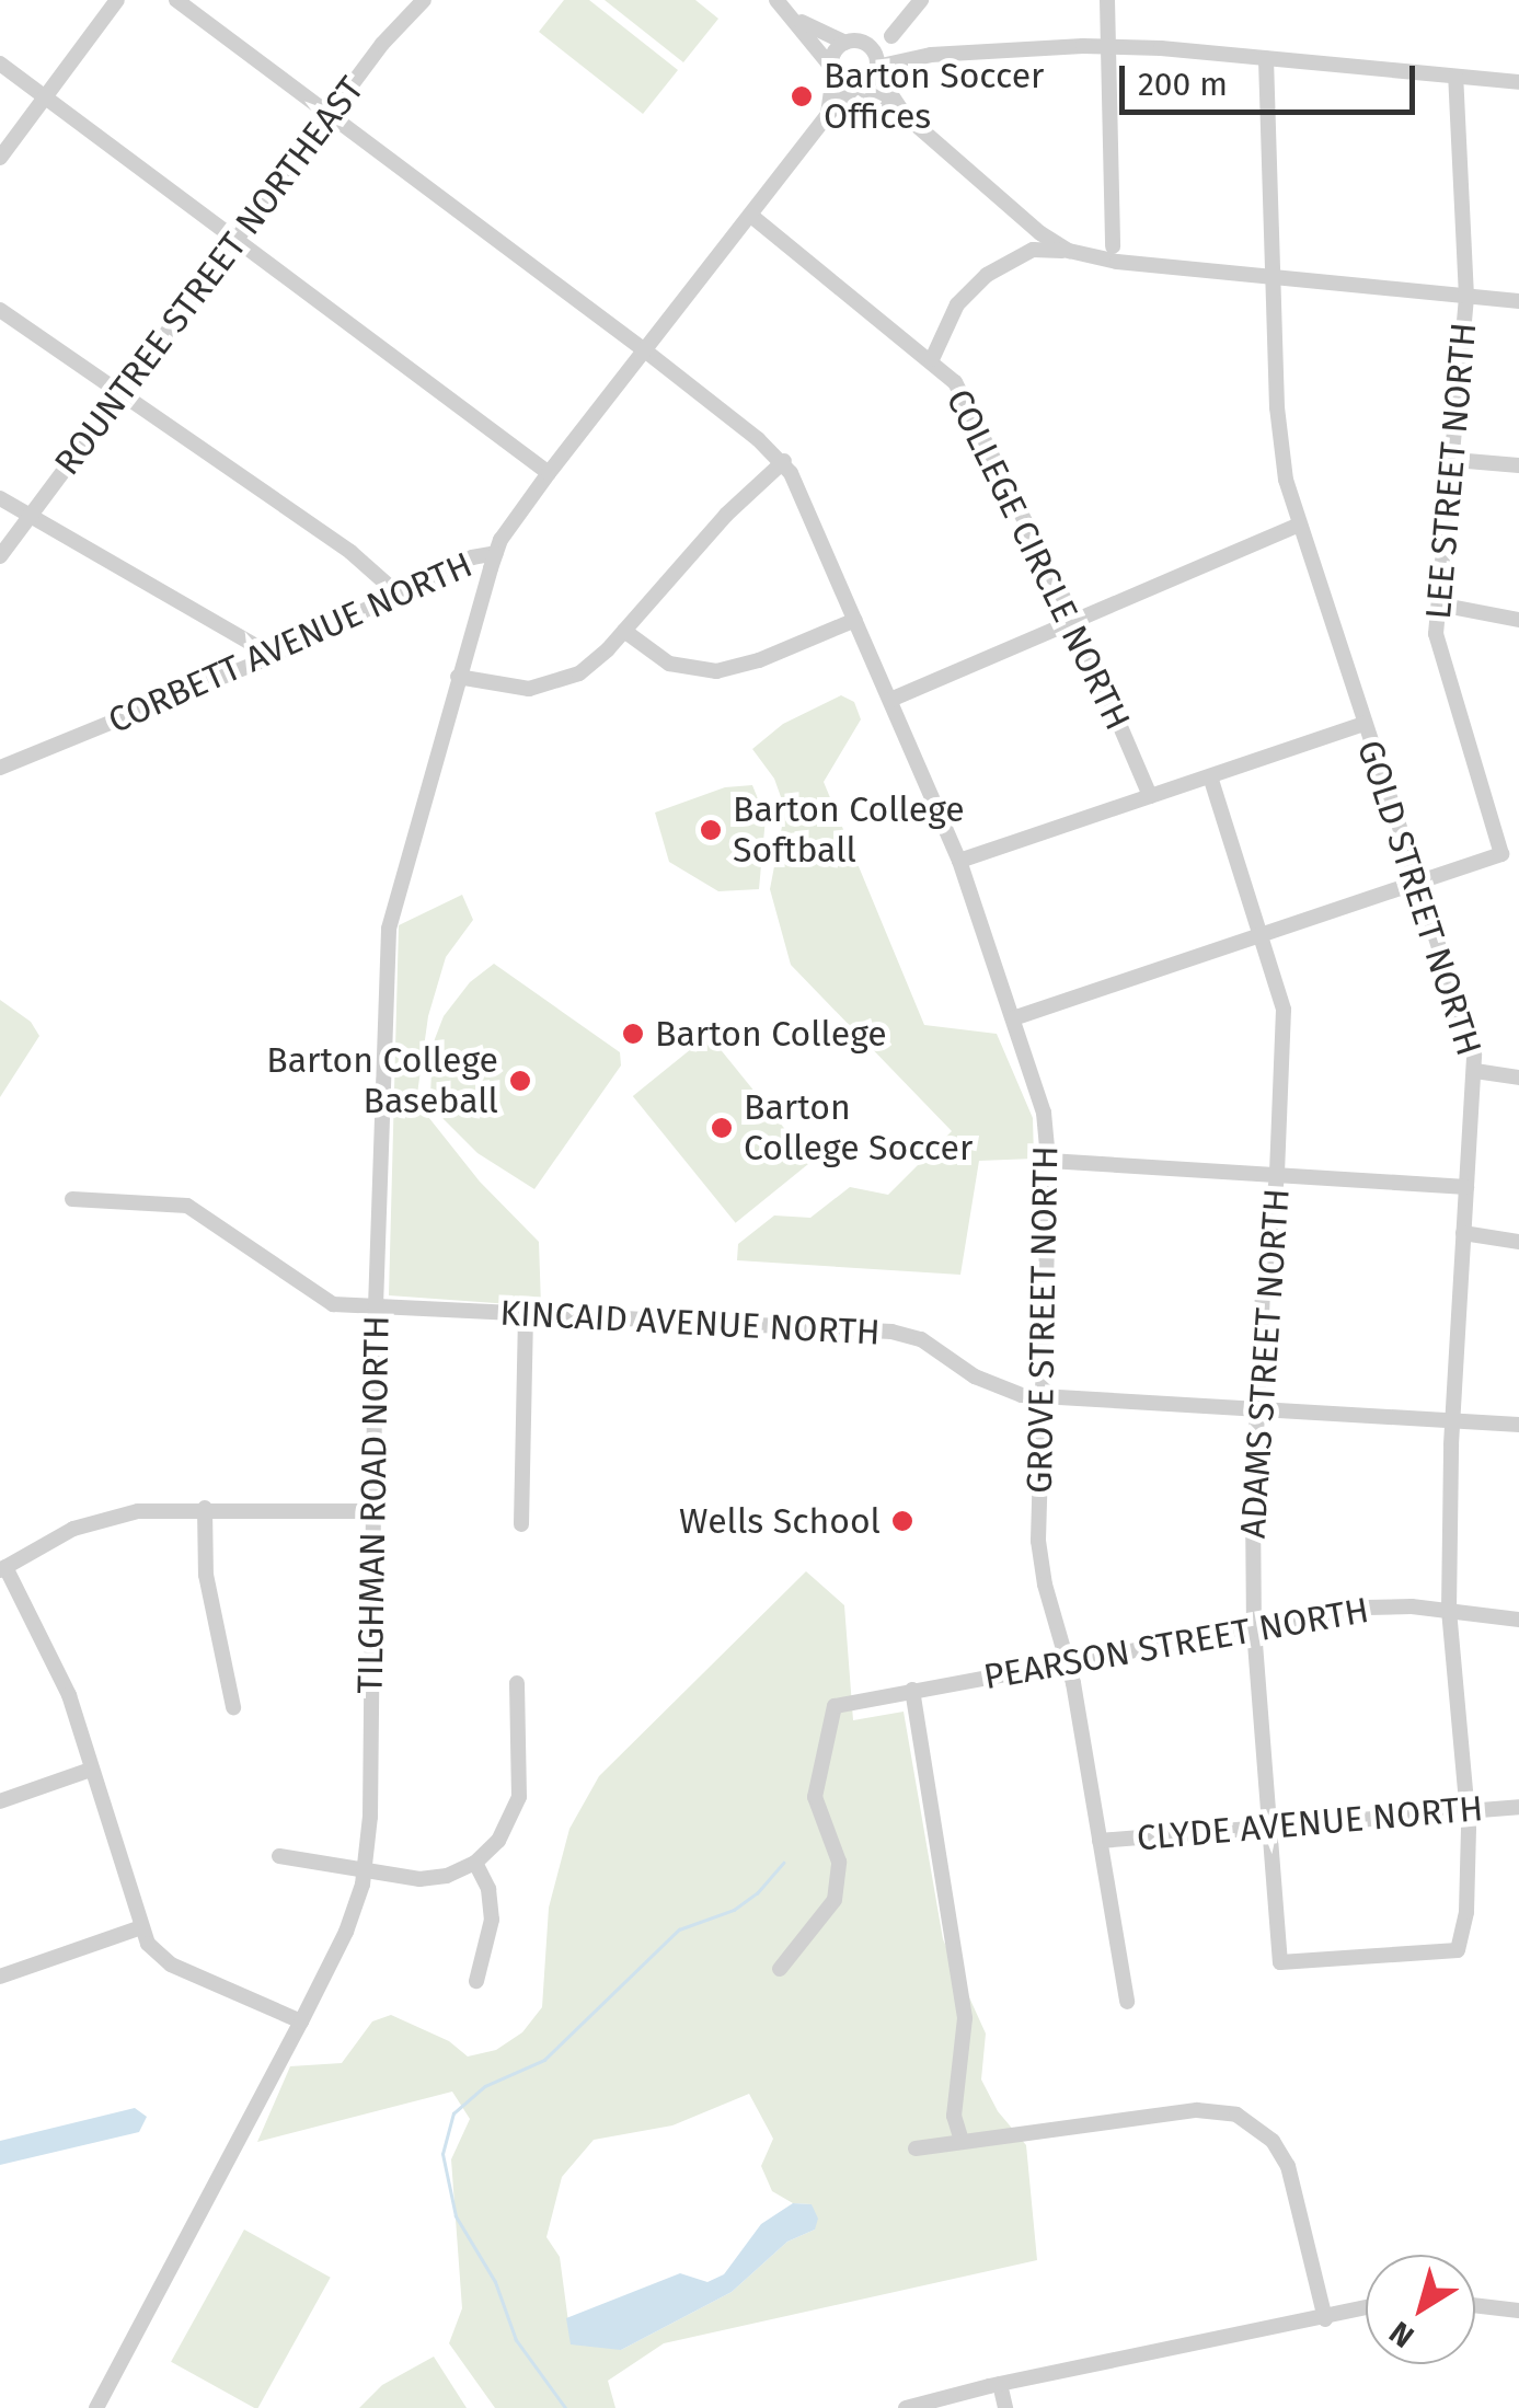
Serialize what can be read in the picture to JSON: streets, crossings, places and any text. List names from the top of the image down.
{
  "streets": {
    "street": [
      "ROUNTREE STREET NORTHEAST",
      "LEE STREET NORTH",
      "COLLEGE CIRCLE NORTH",
      "CORBETT AVENUE NORTH",
      "GOLD STREET NORTH",
      "GROVE STREET NORTH",
      "KINCAID AVENUE NORTH",
      "ADAMS STREET NORTH",
      "TILGHMAN ROAD NORTH",
      "PEARSON STREET NORTH",
      "CLYDE AVENUE NORTH"
    ]
  },
  "crossings": [
    ["ROUNTREE STREET NORTHEAST", "GROVE STREET NORTH"],
    ["LEE STREET NORTH", "GOLD STREET NORTH"],
    ["COLLEGE CIRCLE NORTH", "CORBETT AVENUE NORTH"],
    ["CORBETT AVENUE NORTH", "GROVE STREET NORTH"],
    ["CORBETT AVENUE NORTH", "TILGHMAN ROAD NORTH"],
    ["GOLD STREET NORTH", "KINCAID AVENUE NORTH"],
    ["GOLD STREET NORTH", "ADAMS STREET NORTH"],
    ["GOLD STREET NORTH", "PEARSON STREET NORTH"],
    ["GOLD STREET NORTH", "CLYDE AVENUE NORTH"],
    ["GROVE STREET NORTH", "KINCAID AVENUE NORTH"],
    ["GROVE STREET NORTH", "PEARSON STREET NORTH"],
    ["GROVE STREET NORTH", "CLYDE AVENUE NORTH"],
    ["KINCAID AVENUE NORTH", "ADAMS STREET NORTH"],
    ["KINCAID AVENUE NORTH", "TILGHMAN ROAD NORTH"],
    ["ADAMS STREET NORTH", "PEARSON STREET NORTH"],
    ["ADAMS STREET NORTH", "CLYDE AVENUE NORTH"]
  ],
  "places": [
    "Barton Soccer Offices",
    "Barton College Softball",
    "Barton College",
    "Barton College Baseball",
    "Barton College Soccer",
    "Wells School"
  ],
  "scale_bar": "200 m",
  "north": "bottom left"
}
